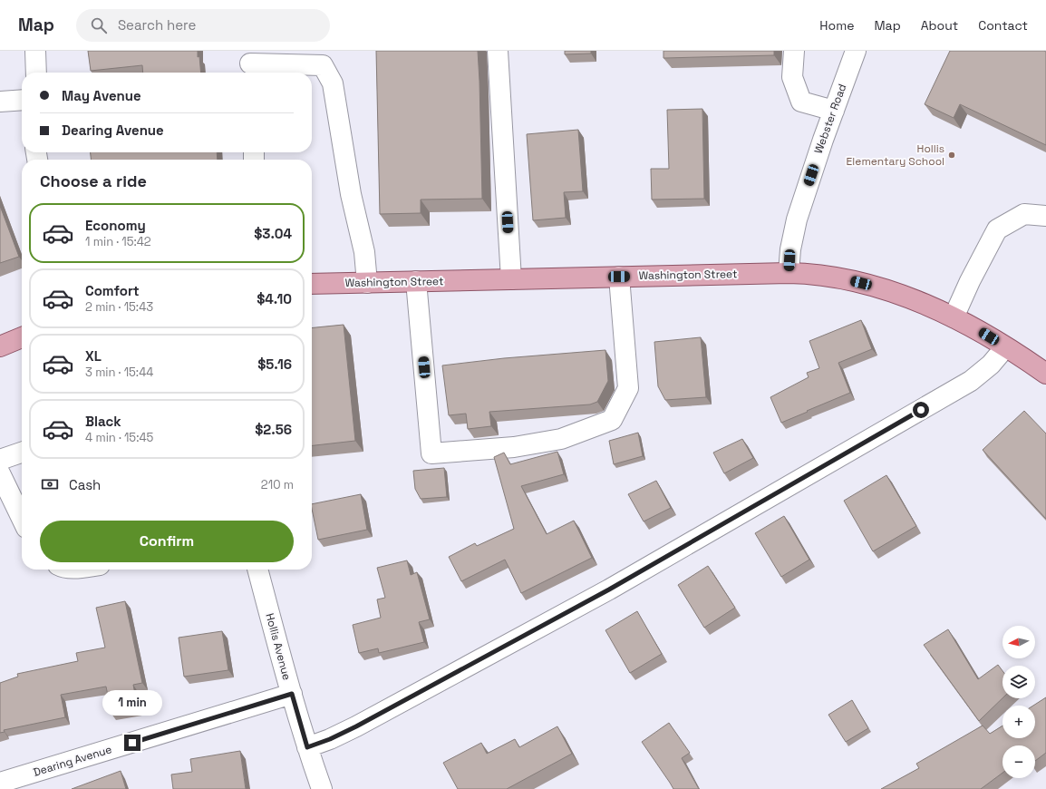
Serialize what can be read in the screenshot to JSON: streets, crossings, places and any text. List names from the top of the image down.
{
  "streets": {
    "main road": ["Washington Street"],
    "street": ["Webster Road", "Hollis Avenue", "Dearing Avenue"]
  },
  "crossings": [
    ["Webster Road", "Washington Street"],
    ["Hollis Avenue", "Dearing Avenue"]
  ],
  "places": ["Hollis Elementary School"],
  "north": "left",
  "page": {
    "header": "Map",
    "search": "Search here",
    "nav": [
      "Home",
      "Map",
      "About",
      "Contact"
    ],
    "banner": ["May Avenue", "Dearing Avenue"],
    "heading": "Choose a ride",
    "list": [
      {
        "name": "Economy",
        "note": "1 min · 15:42",
        "value": "$3.04"
      },
      {
        "name": "Comfort",
        "note": "2 min · 15:43",
        "value": "$4.10"
      },
      {
        "name": "XL",
        "note": "3 min · 15:44",
        "value": "$5.16"
      },
      {
        "name": "Black",
        "note": "4 min · 15:45",
        "value": "$2.56"
      }
    ],
    "pay": ["Cash", "210 m"],
    "buttons": "Confirm",
    "map_buttons": ["+", "−"],
    "bubble": "1 min"
  }
}
